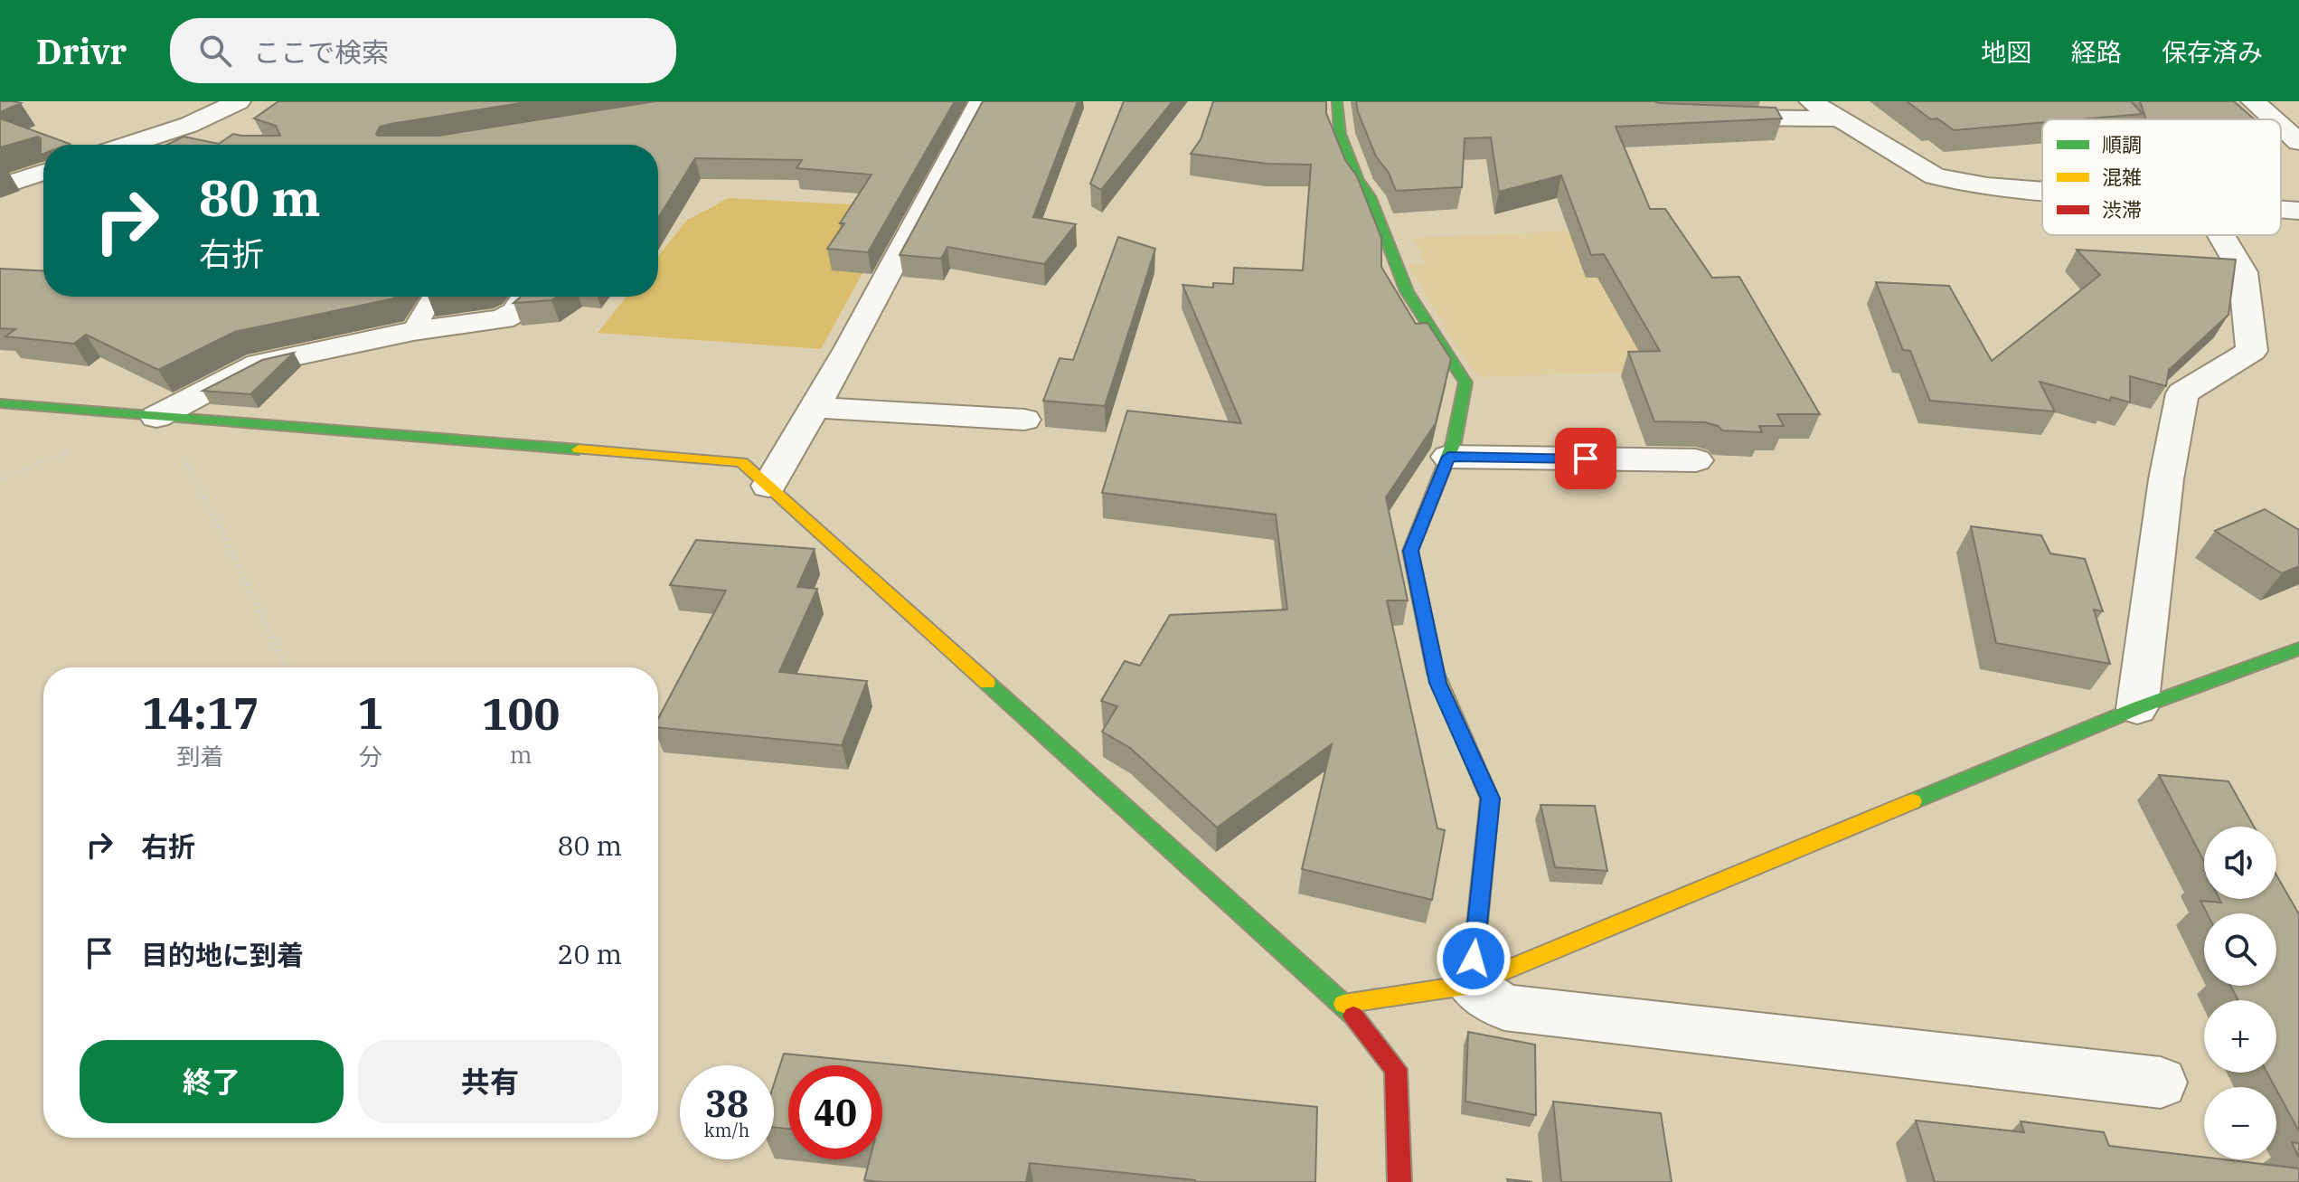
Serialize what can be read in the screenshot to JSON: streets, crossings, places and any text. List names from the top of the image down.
{
  "legend": ["順調", "混雑", "渋滞"],
  "page": {
    "header": "Drivr",
    "search": "ここで検索",
    "nav": ["地図", "経路", "保存済み"],
    "turn": ["80 m", "右折"],
    "eta": [
      "14:17",
      "到着",
      "1",
      "分",
      "100",
      "m"
    ],
    "list": [
      {
        "name": "右折",
        "value": "80 m"
      },
      {
        "name": "目的地に到着",
        "value": "20 m"
      }
    ],
    "map_buttons": ["+", "−"],
    "buttons": ["終了", "共有"],
    "speed": "38 km/h",
    "limit": "40"
  }
}
